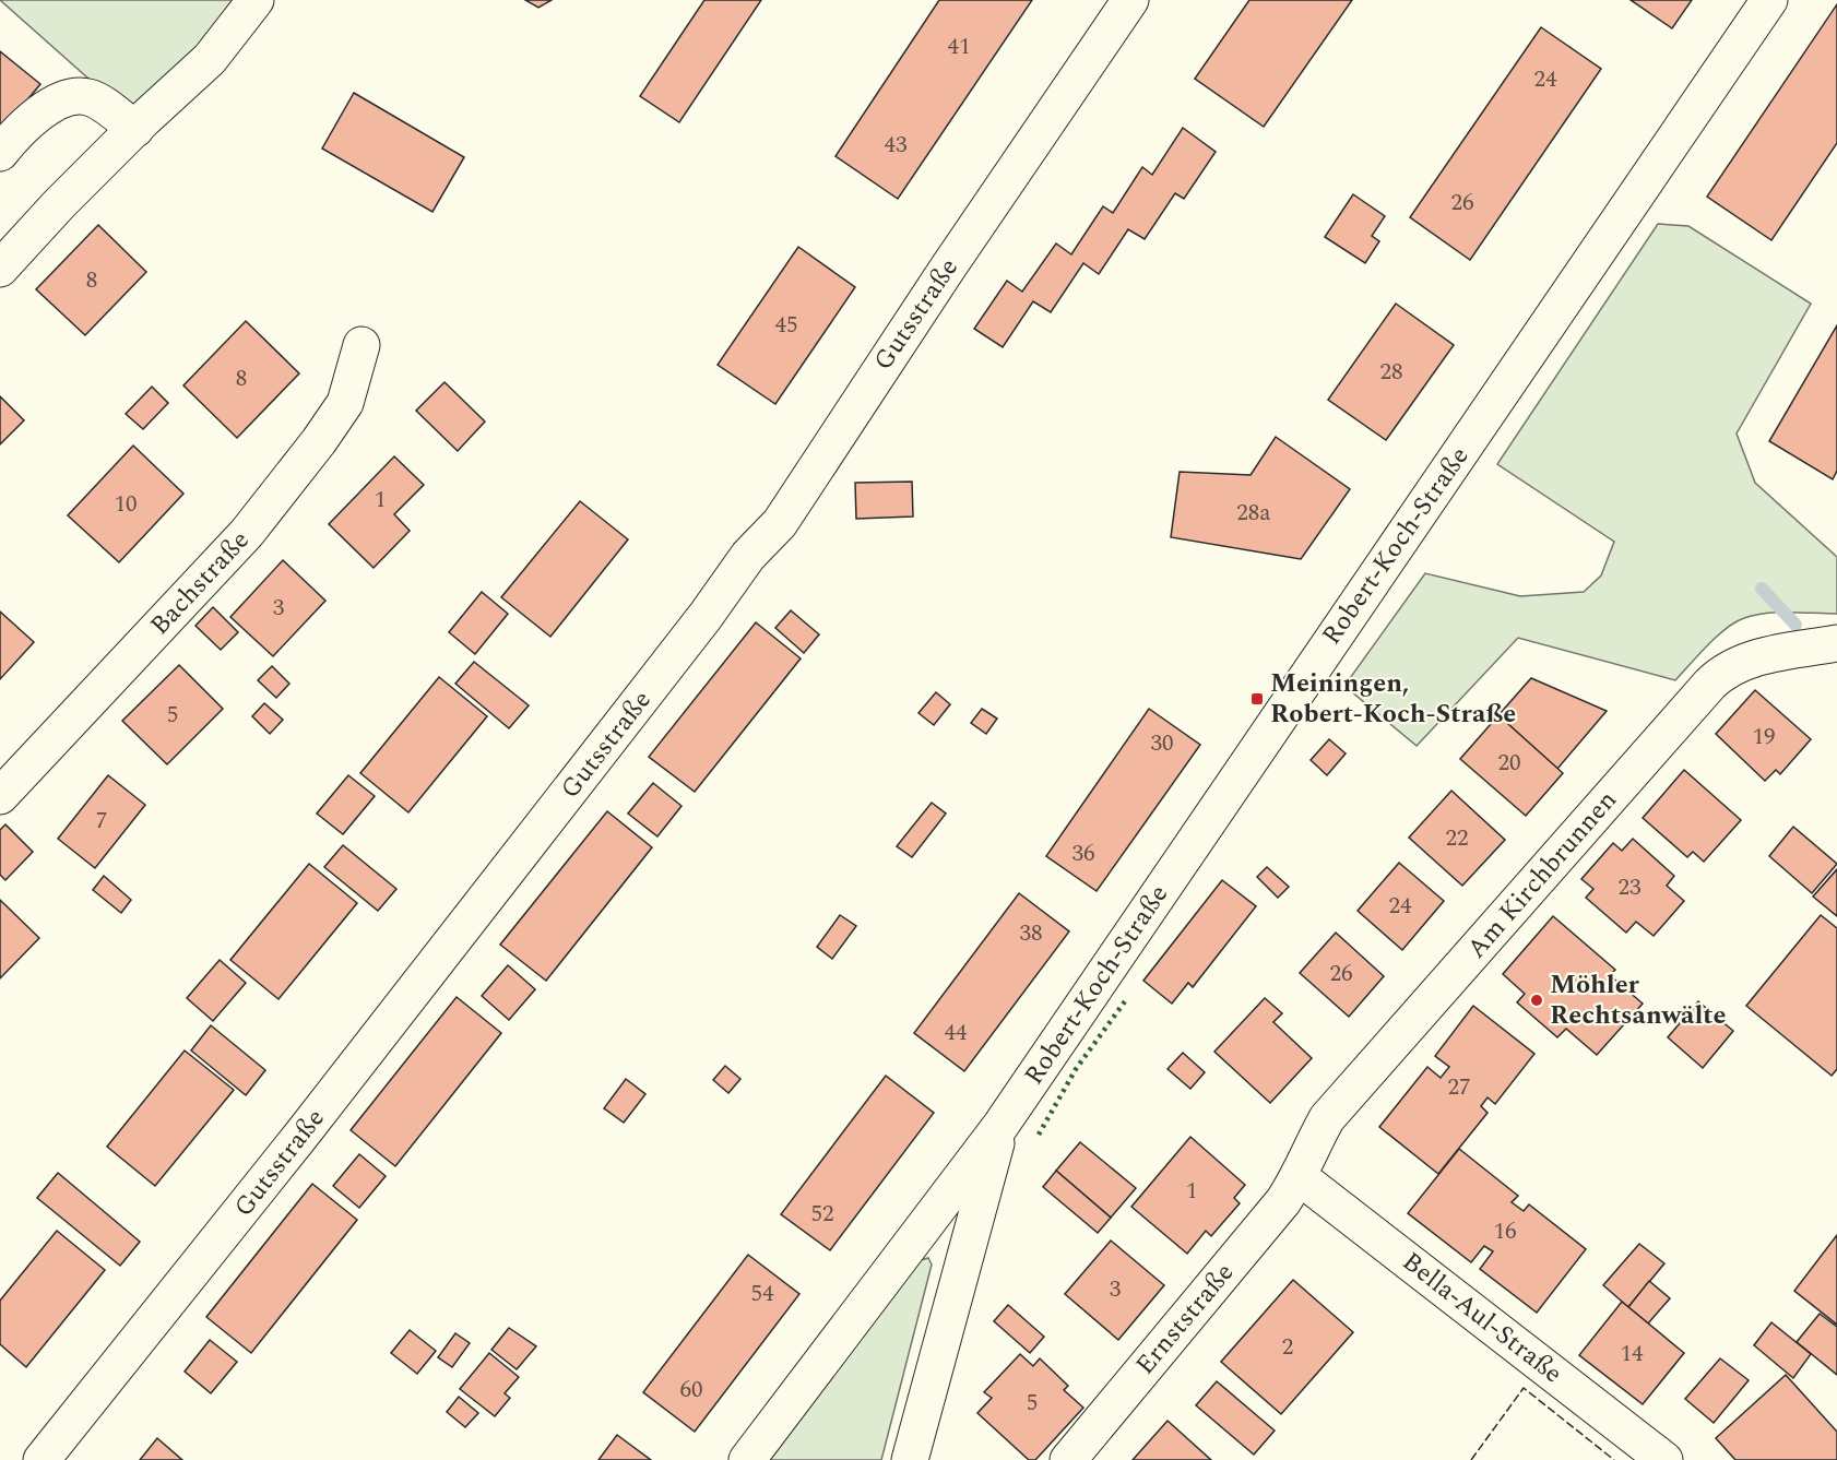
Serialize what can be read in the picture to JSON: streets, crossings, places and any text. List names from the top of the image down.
{
  "streets": {
    "street": [
      "Gutsstraße",
      "Robert-Koch-Straße",
      "Bachstraße",
      "Am Kirchbrunnen",
      "Bella-Aul-Straße",
      "Ernststraße"
    ]
  },
  "crossings": [
    ["Am Kirchbrunnen", "Bella-Aul-Straße"],
    ["Am Kirchbrunnen", "Ernststraße"],
    ["Bella-Aul-Straße", "Ernststraße"]
  ],
  "places": {
    "transit": ["Meiningen, Robert-Koch-Straße"],
    "other": ["Möhler Rechtsanwälte"]
  },
  "house_numbers": [
    "41",
    "24",
    "43",
    "26",
    "8",
    "45",
    "28",
    "8",
    "1",
    "10",
    "28a",
    "3",
    "5",
    "19",
    "30",
    "20",
    "7",
    "22",
    "36",
    "23",
    "24",
    "38",
    "26",
    "44",
    "27",
    "1",
    "52",
    "16",
    "3",
    "54",
    "2",
    "14",
    "60",
    "5"
  ]
}
